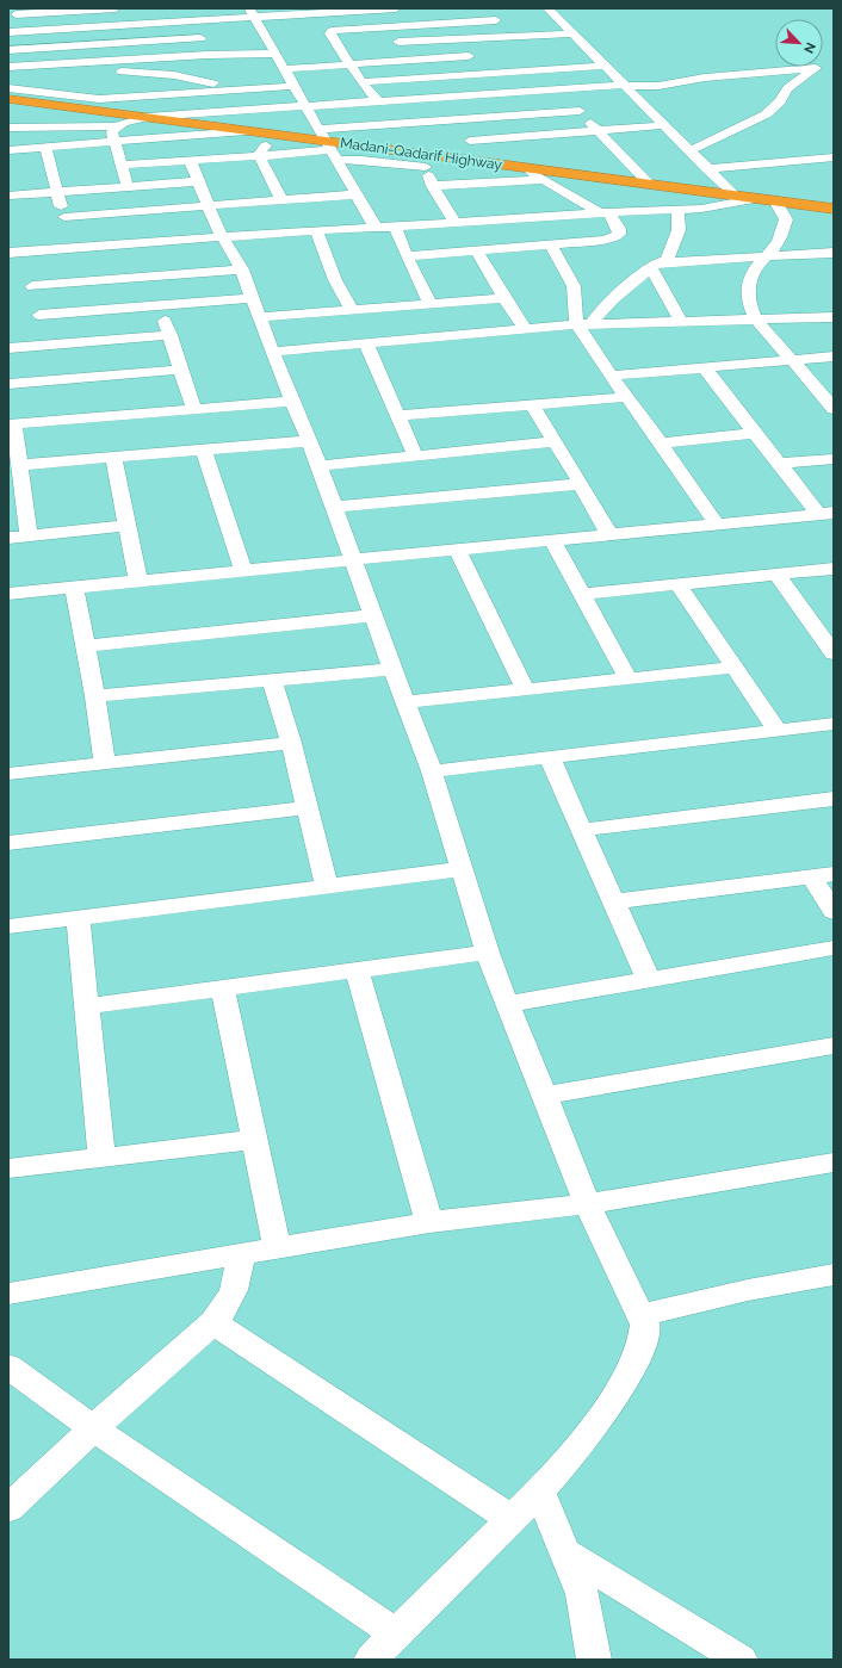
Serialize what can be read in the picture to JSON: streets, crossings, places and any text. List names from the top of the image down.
{
  "streets": {
    "highway": ["Madani-Qadarif Highway"]
  },
  "north": "bottom right"
}
